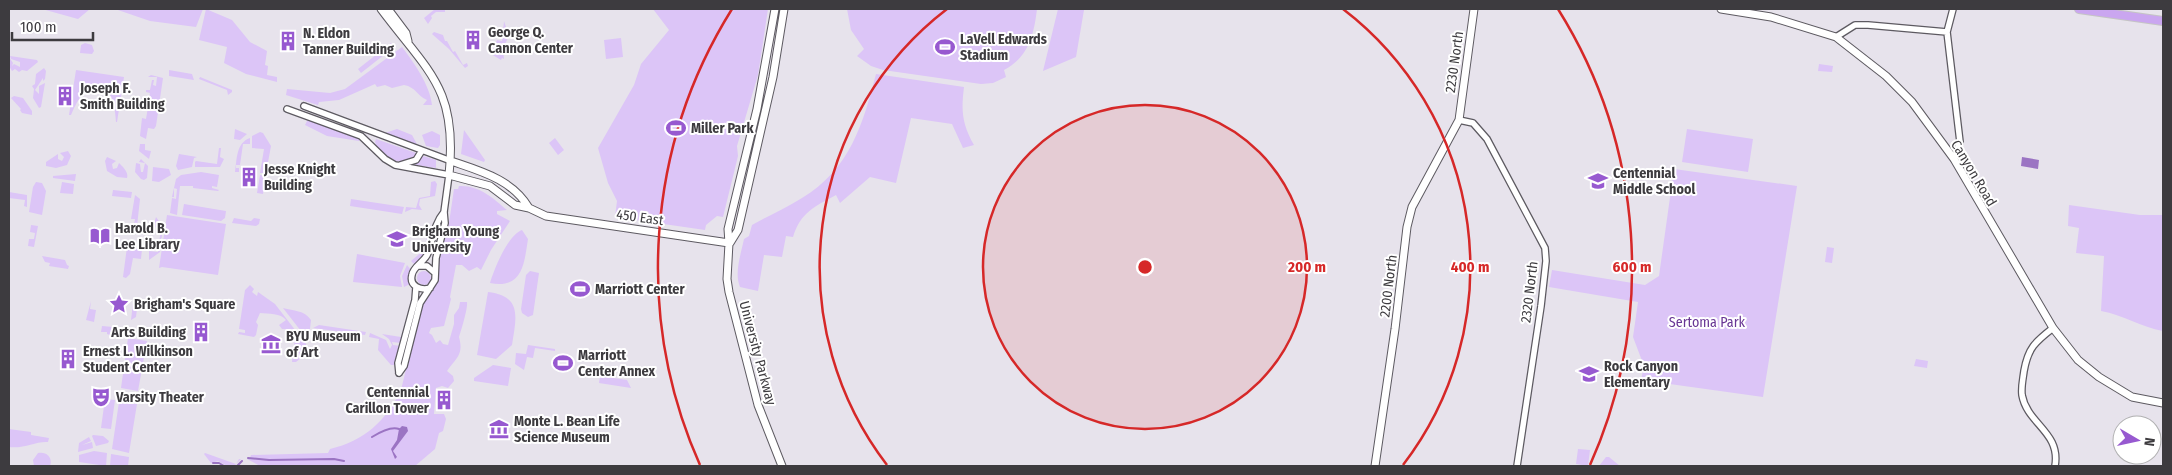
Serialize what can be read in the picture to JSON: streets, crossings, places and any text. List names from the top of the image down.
{
  "streets": {
    "main road": [
      "2230 North",
      "Canyon Road",
      "450 East",
      "2200 North",
      "University Parkway"
    ],
    "street": ["2320 North"]
  },
  "crossings": [
    ["2230 North", "2200 North"],
    ["2230 North", "2320 North"],
    ["450 East", "University Parkway"],
    ["2200 North", "2320 North"]
  ],
  "parks": ["Sertoma Park"],
  "places": {
    "building": [
      "George Q. Cannon Center",
      "N. Eldon Tanner Building",
      "Joseph F. Smith Building",
      "Jesse Knight Building",
      "Arts Building",
      "Ernest L. Wilkinson Student Center",
      "Centennial Carillon Tower"
    ],
    "sports": [
      "LaVell Edwards Stadium",
      "Miller Park",
      "Marriott Center",
      "Marriott Center Annex"
    ],
    "school or university": ["Centennial Middle School", "Brigham Young University", "Rock Canyon Elementary"],
    "library": ["Harold B. Lee Library"],
    "place": ["Brigham's Square"],
    "museum": ["BYU Museum of Art", "Monte L. Bean Life Science Museum"],
    "theatre": ["Varsity Theater"]
  },
  "scale_bar": "100 m",
  "north": "right",
  "rings": ["200 m", "400 m", "600 m"]
}
